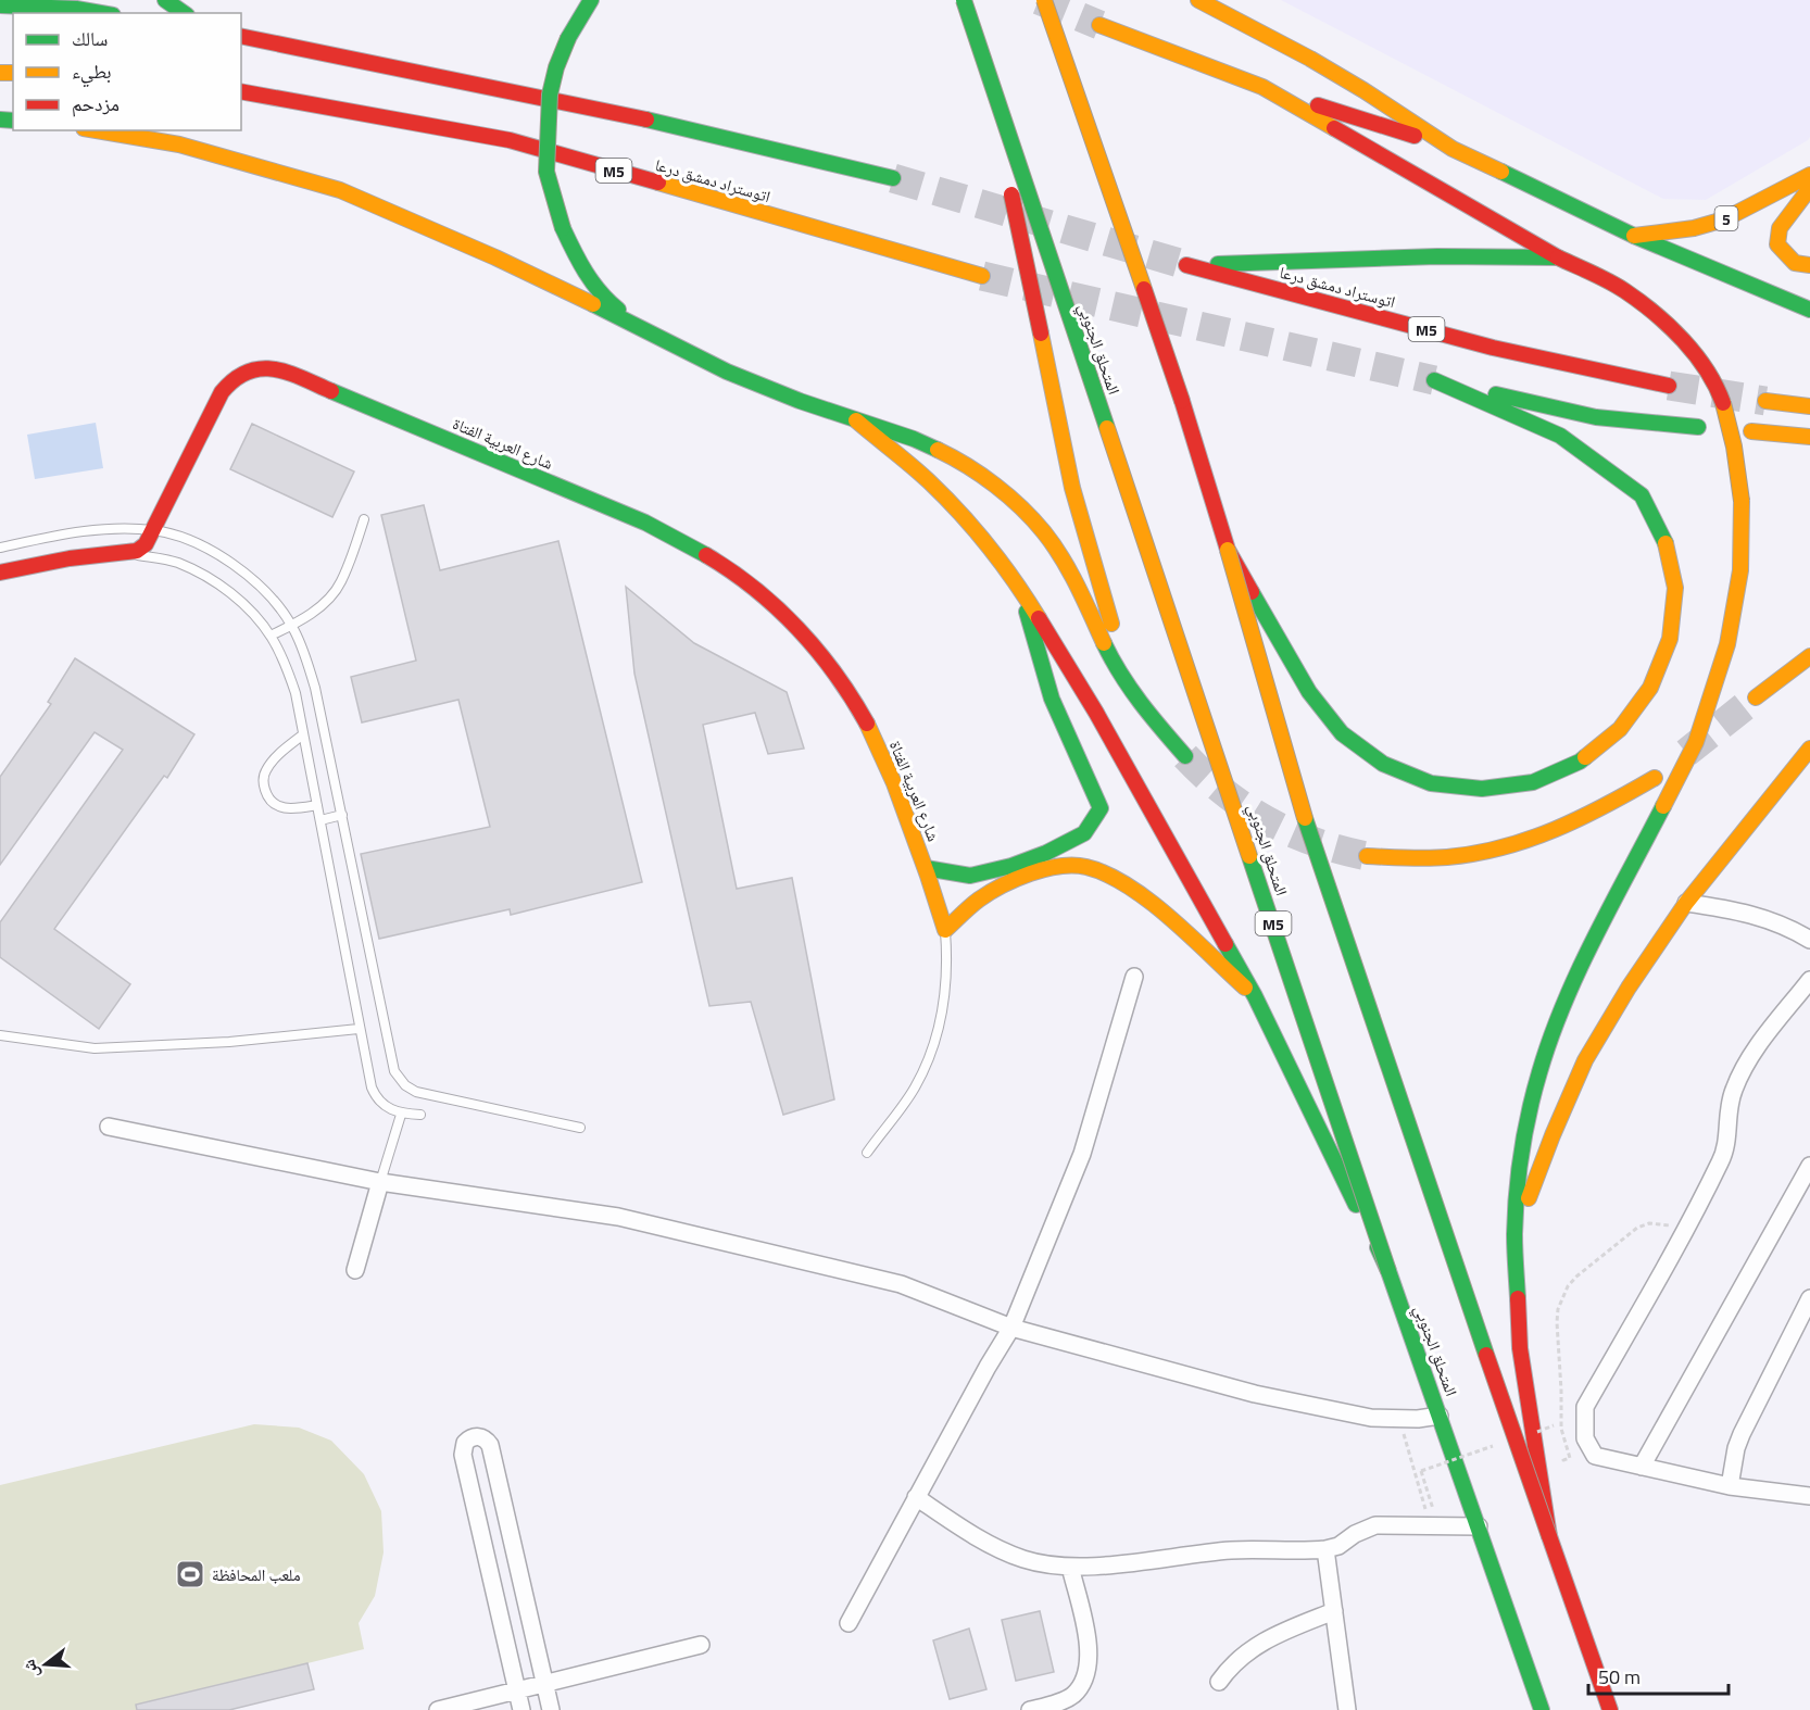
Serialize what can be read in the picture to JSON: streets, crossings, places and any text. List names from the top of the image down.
{
  "streets": {
    "main road": [
      "M5",
      "اتوستراد دمشق درعا",
      "5",
      "المتحلق الجنوبي",
      "شارع العربية الفتاة"
    ]
  },
  "places": {
    "sports": ["ملعب المحافظة"]
  },
  "legend": ["سالك", "بطيء", "مزدحم"],
  "scale_bar": "50 m",
  "north": "left"
}
